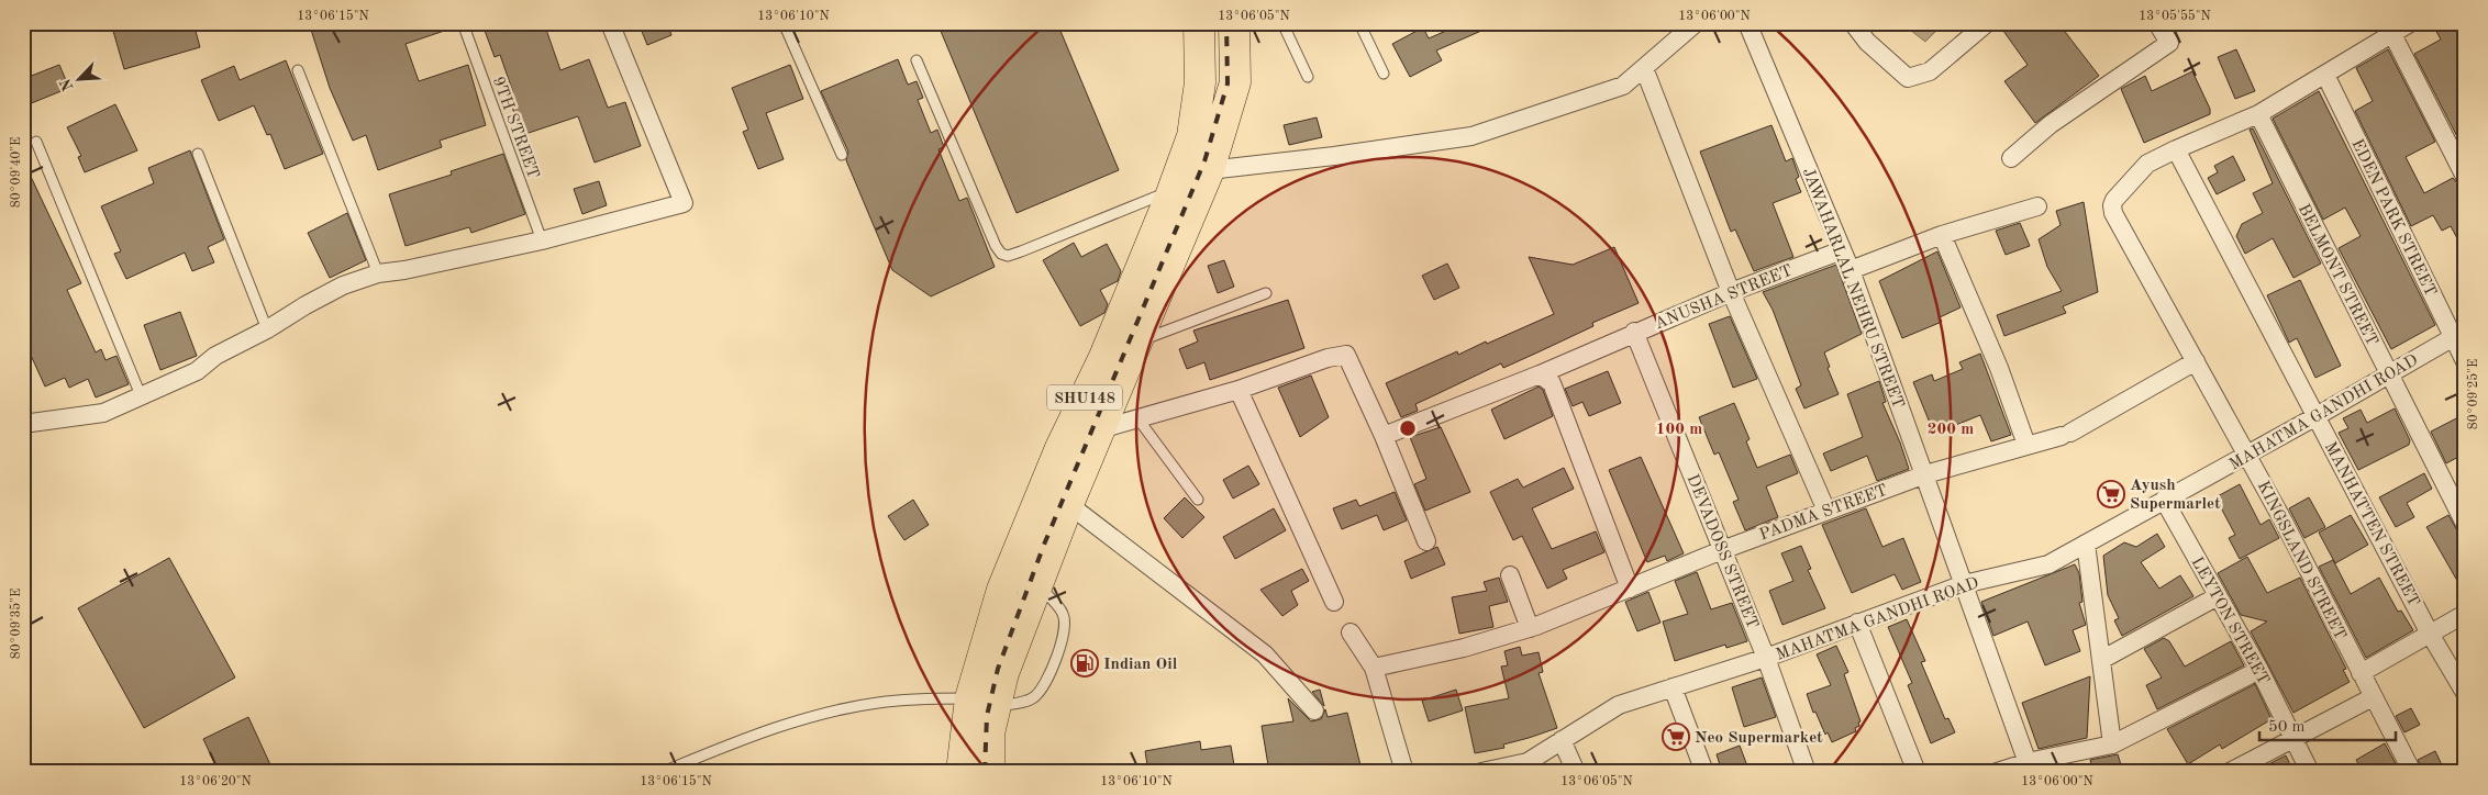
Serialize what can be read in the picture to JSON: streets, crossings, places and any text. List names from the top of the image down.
{
  "streets": {
    "highway": ["SHU148"],
    "street": [
      "EDEN PARK STREET",
      "BELMONT STREET",
      "JAWAHARLAL NEHRU STREET",
      "ANUSHA STREET",
      "MAHATMA GANDHI ROAD",
      "PADMA STREET",
      "MANHATTEN STREET",
      "DEVADOSS STREET",
      "KINGSLAND STREET",
      "LEYTON STREET"
    ],
    "lane": ["9TH STREET"]
  },
  "crossings": [
    ["EDEN PARK STREET", "MAHATMA GANDHI ROAD"],
    ["BELMONT STREET", "MAHATMA GANDHI ROAD"],
    ["JAWAHARLAL NEHRU STREET", "ANUSHA STREET"],
    ["JAWAHARLAL NEHRU STREET", "MAHATMA GANDHI ROAD"],
    ["JAWAHARLAL NEHRU STREET", "PADMA STREET"],
    ["ANUSHA STREET", "DEVADOSS STREET"],
    ["MAHATMA GANDHI ROAD", "MANHATTEN STREET"],
    ["MAHATMA GANDHI ROAD", "DEVADOSS STREET"],
    ["MAHATMA GANDHI ROAD", "KINGSLAND STREET"],
    ["MAHATMA GANDHI ROAD", "LEYTON STREET"],
    ["PADMA STREET", "DEVADOSS STREET"],
    ["PADMA STREET", "KINGSLAND STREET"],
    ["MANHATTEN STREET", "KINGSLAND STREET"]
  ],
  "places": {
    "supermarket": ["Ayush Supermarlet", "Neo Supermarket"],
    "fuel station": ["Indian Oil"]
  },
  "scale_bar": "50 m",
  "north": "bottom left",
  "coordinates": [
    "13°06'15\"N",
    "13°06'10\"N",
    "13°06'05\"N",
    "13°06'00\"N",
    "13°05'55\"N",
    "80°09'40\"E",
    "80°09'25\"E",
    "80°09'35\"E",
    "13°06'20\"N"
  ],
  "rings": ["100 m", "200 m"]
}
